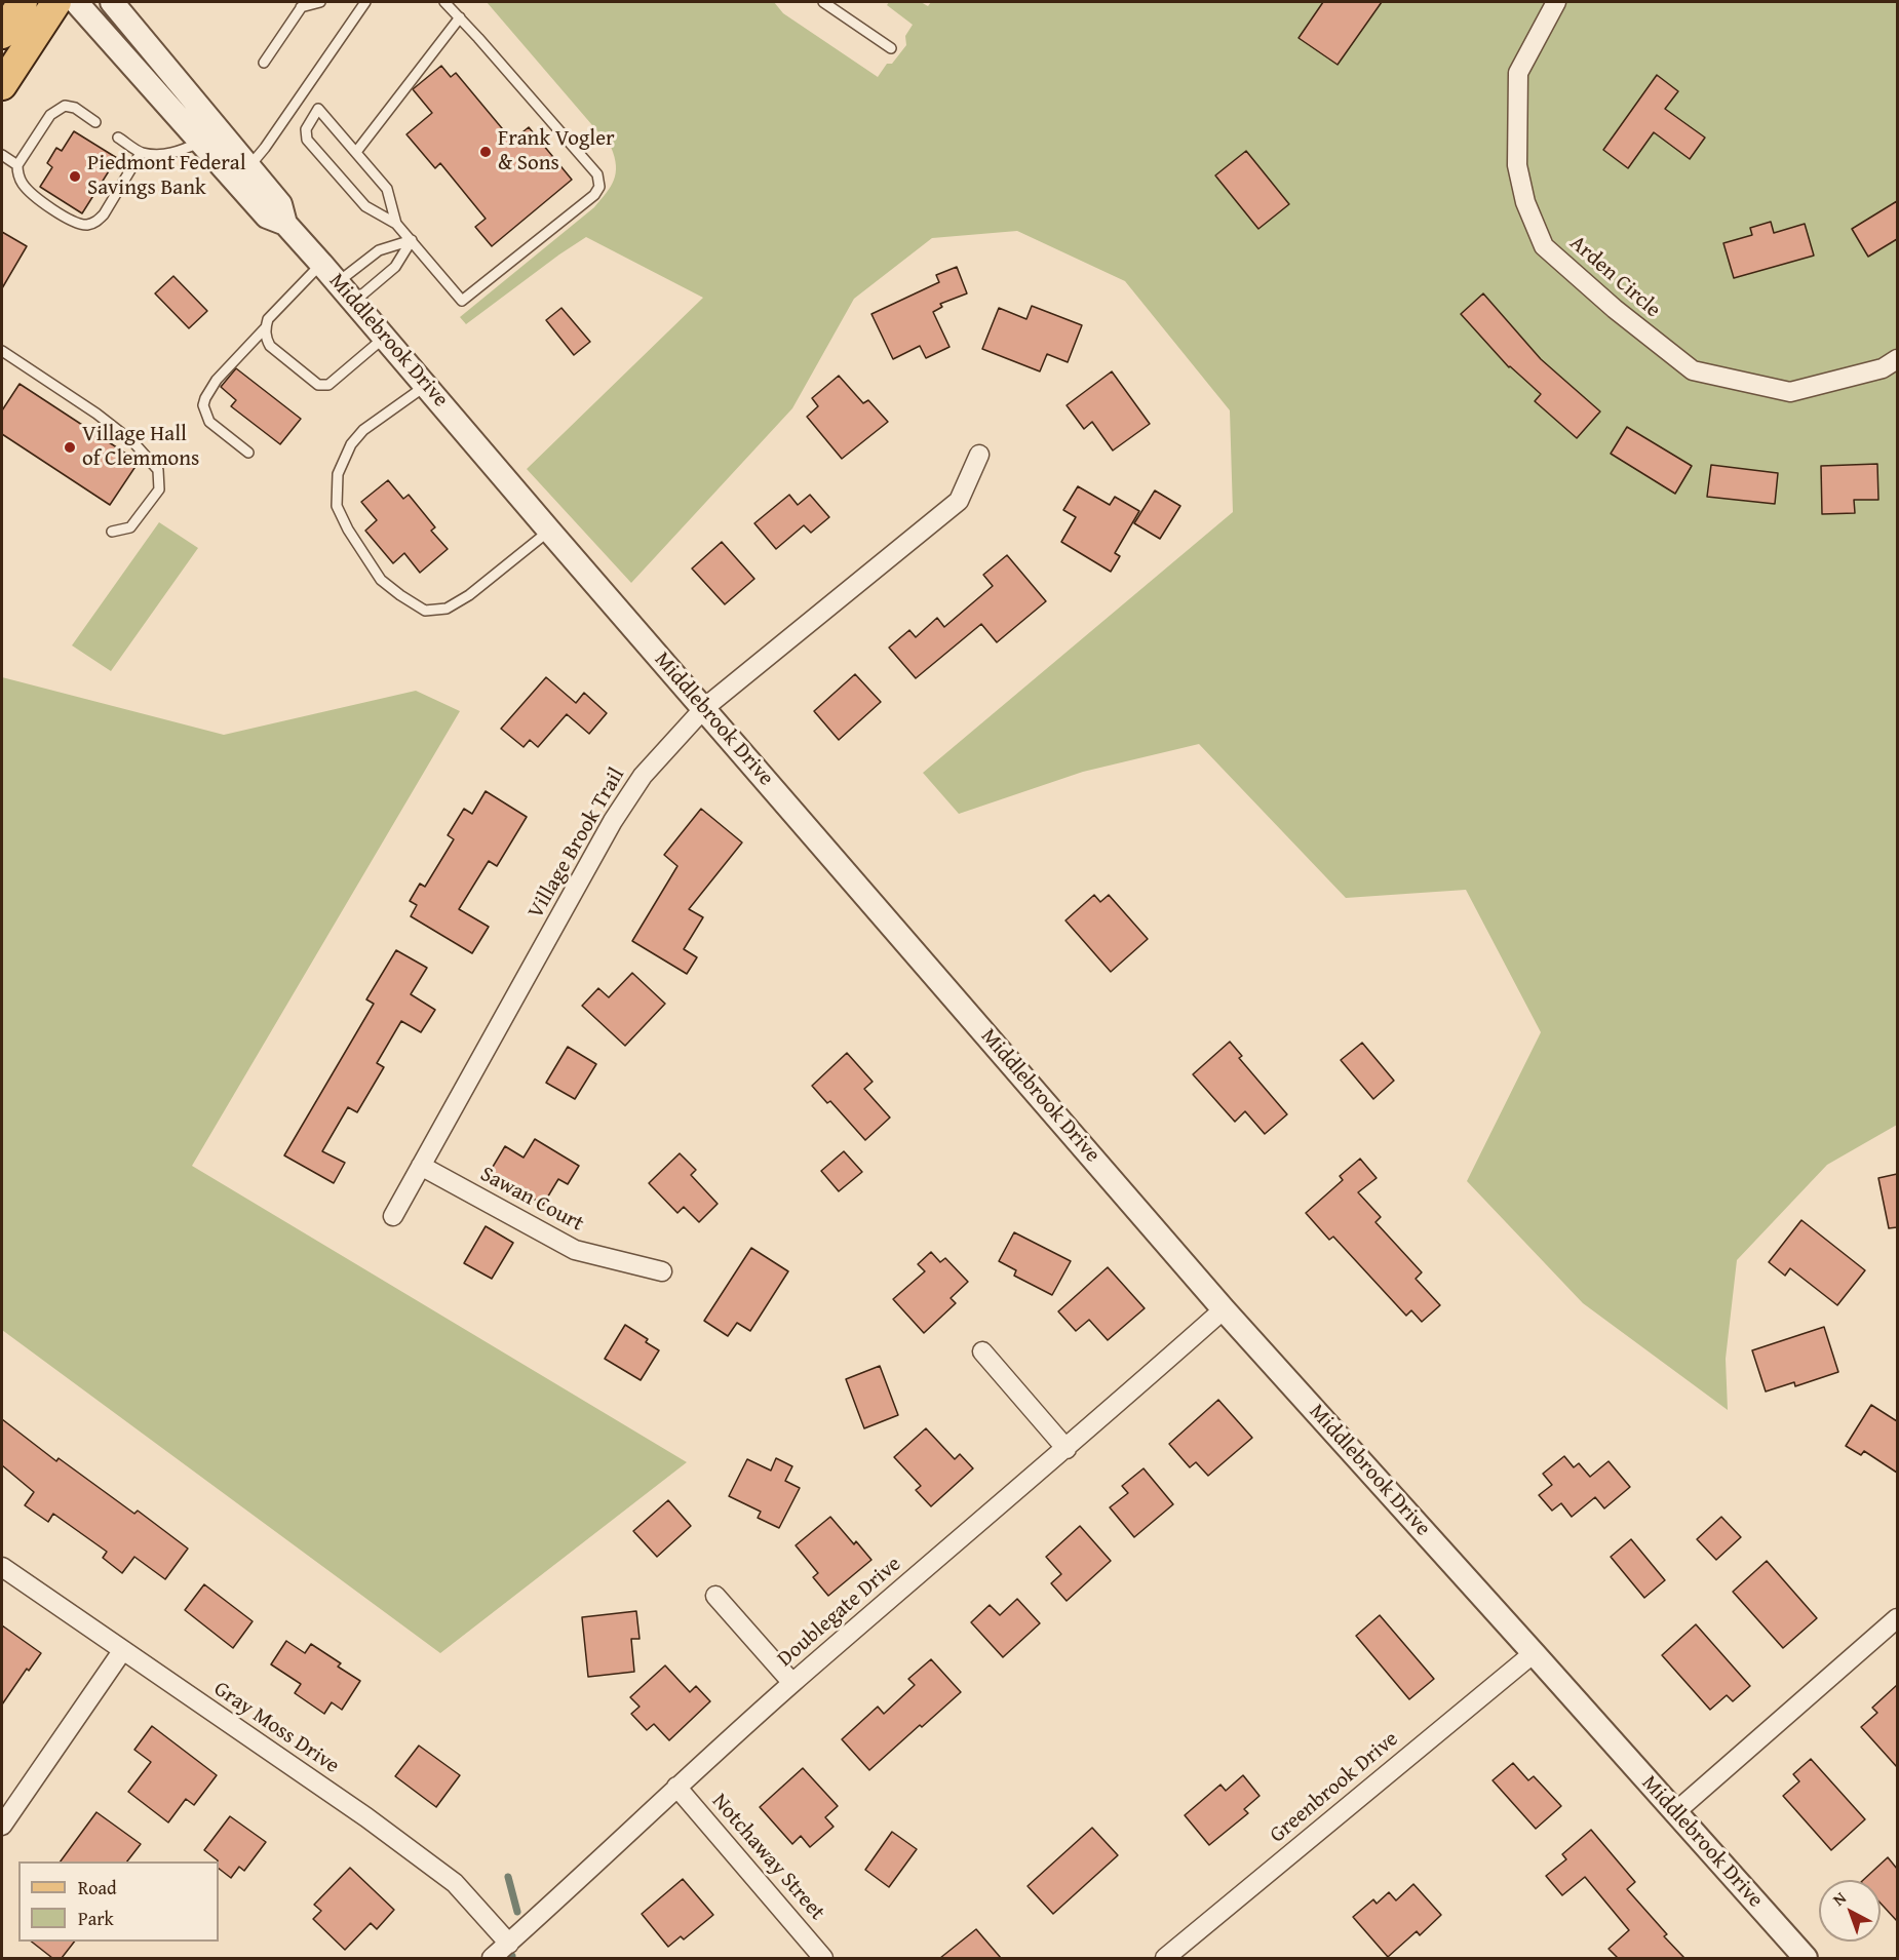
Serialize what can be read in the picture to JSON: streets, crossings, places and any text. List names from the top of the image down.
{
  "streets": {
    "street": [
      "Arden Circle",
      "Middlebrook Drive",
      "Village Brook Trail",
      "Sawan Court",
      "Doublegate Drive",
      "Gray Moss Drive",
      "Greenbrook Drive",
      "Notchaway Street"
    ]
  },
  "crossings": [
    ["Middlebrook Drive", "Village Brook Trail"],
    ["Middlebrook Drive", "Doublegate Drive"],
    ["Middlebrook Drive", "Greenbrook Drive"],
    ["Village Brook Trail", "Sawan Court"],
    ["Doublegate Drive", "Gray Moss Drive"],
    ["Doublegate Drive", "Notchaway Street"]
  ],
  "places": ["Frank Vogler & Sons", "Piedmont Federal Savings Bank", "Village Hall of Clemmons"],
  "legend": ["Road", "Park"],
  "north": "top left"
}
